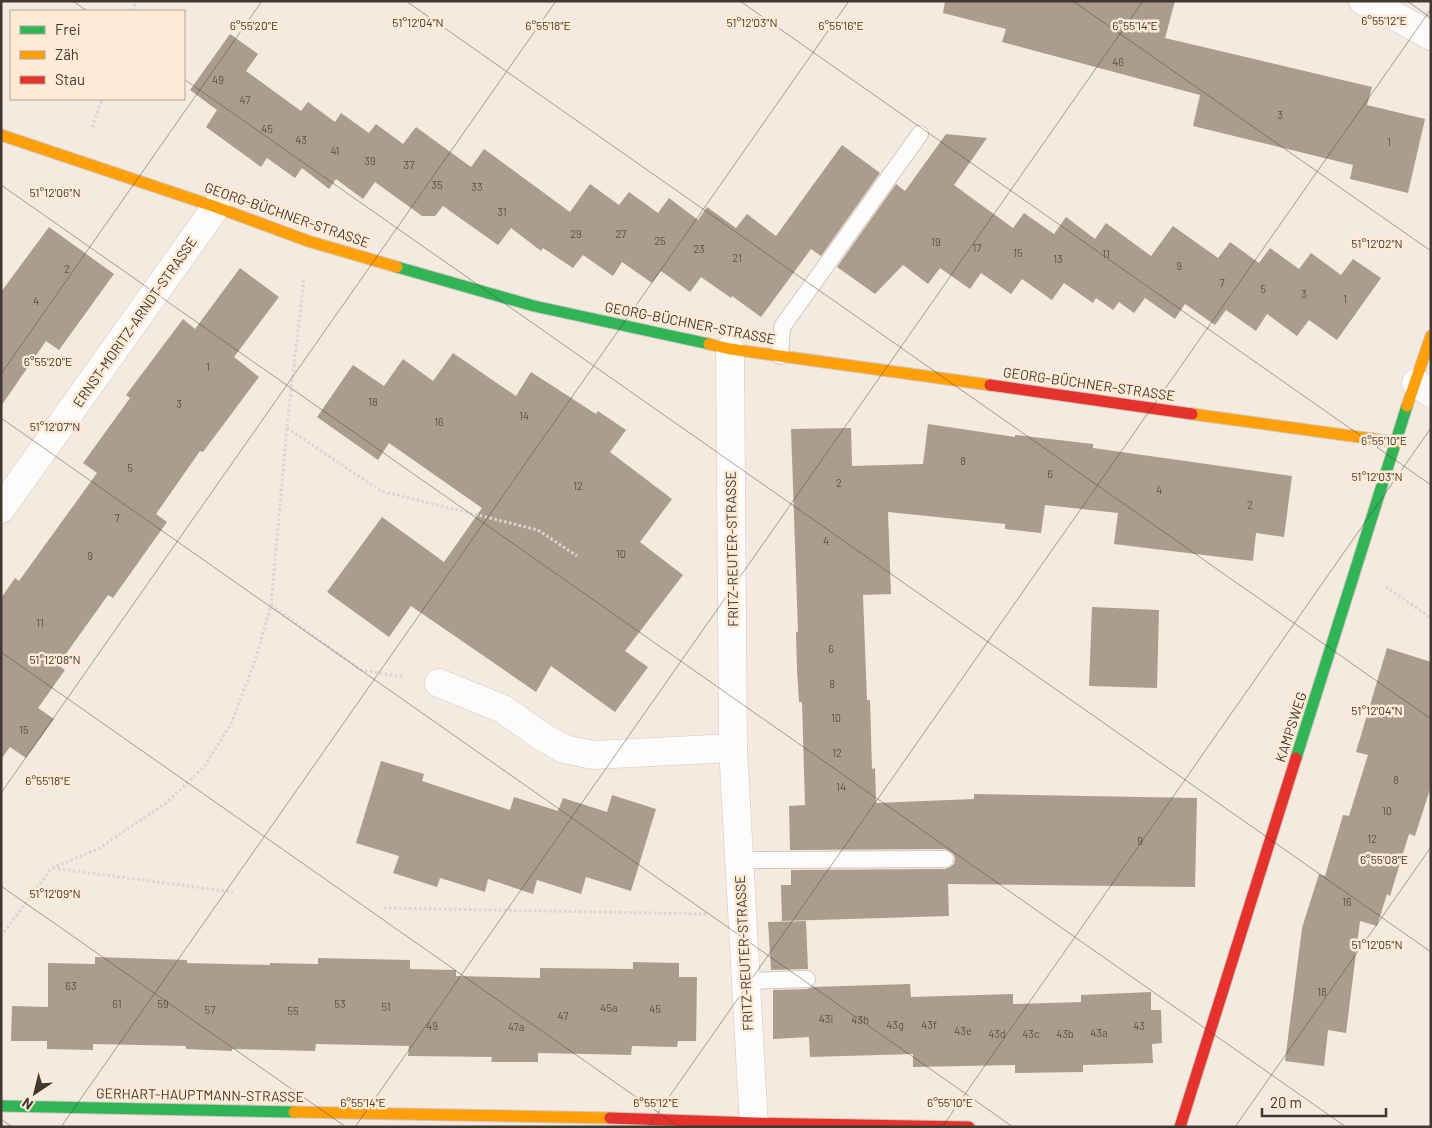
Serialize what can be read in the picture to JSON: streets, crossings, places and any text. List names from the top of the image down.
{
  "streets": {
    "street": [
      "GEORG-BÜCHNER-STRASSE",
      "ERNST-MORITZ-ARNDT-STRASSE",
      "FRITZ-REUTER-STRASSE",
      "KAMPSWEG",
      "GERHART-HAUPTMANN-STRASSE"
    ]
  },
  "crossings": [
    ["GEORG-BÜCHNER-STRASSE", "ERNST-MORITZ-ARNDT-STRASSE"],
    ["GEORG-BÜCHNER-STRASSE", "FRITZ-REUTER-STRASSE"],
    ["GEORG-BÜCHNER-STRASSE", "KAMPSWEG"],
    ["FRITZ-REUTER-STRASSE", "GERHART-HAUPTMANN-STRASSE"]
  ],
  "house_numbers": [
    "46",
    "49",
    "47",
    "3",
    "45",
    "43",
    "1",
    "41",
    "39",
    "37",
    "35",
    "33",
    "31",
    "29",
    "27",
    "25",
    "19",
    "17",
    "23",
    "15",
    "11",
    "21",
    "13",
    "9",
    "2",
    "7",
    "5",
    "3",
    "1",
    "4",
    "1",
    "18",
    "3",
    "14",
    "16",
    "8",
    "5",
    "6",
    "2",
    "12",
    "4",
    "2",
    "7",
    "4",
    "10",
    "9",
    "11",
    "6",
    "8",
    "10",
    "15",
    "12",
    "8",
    "14",
    "10",
    "12",
    "9",
    "16",
    "63",
    "18",
    "61",
    "59",
    "53",
    "51",
    "45a",
    "45",
    "57",
    "55",
    "47",
    "43i",
    "43h",
    "43g",
    "43f",
    "49",
    "43",
    "47a",
    "43e",
    "43a",
    "43d",
    "43c",
    "43b"
  ],
  "legend": ["Frei", "Zäh", "Stau"],
  "scale_bar": "20 m",
  "north": "bottom left",
  "coordinates": [
    "6°55'12\"E",
    "51°12'04\"N",
    "51°12'03\"N",
    "6°55'20\"E",
    "6°55'18\"E",
    "6°55'16\"E",
    "6°55'14\"E",
    "51°12'06\"N",
    "51°12'02\"N",
    "51°12'07\"N",
    "6°55'10\"E",
    "51°12'08\"N",
    "6°55'08\"E",
    "51°12'09\"N",
    "51°12'05\"N"
  ]
}
